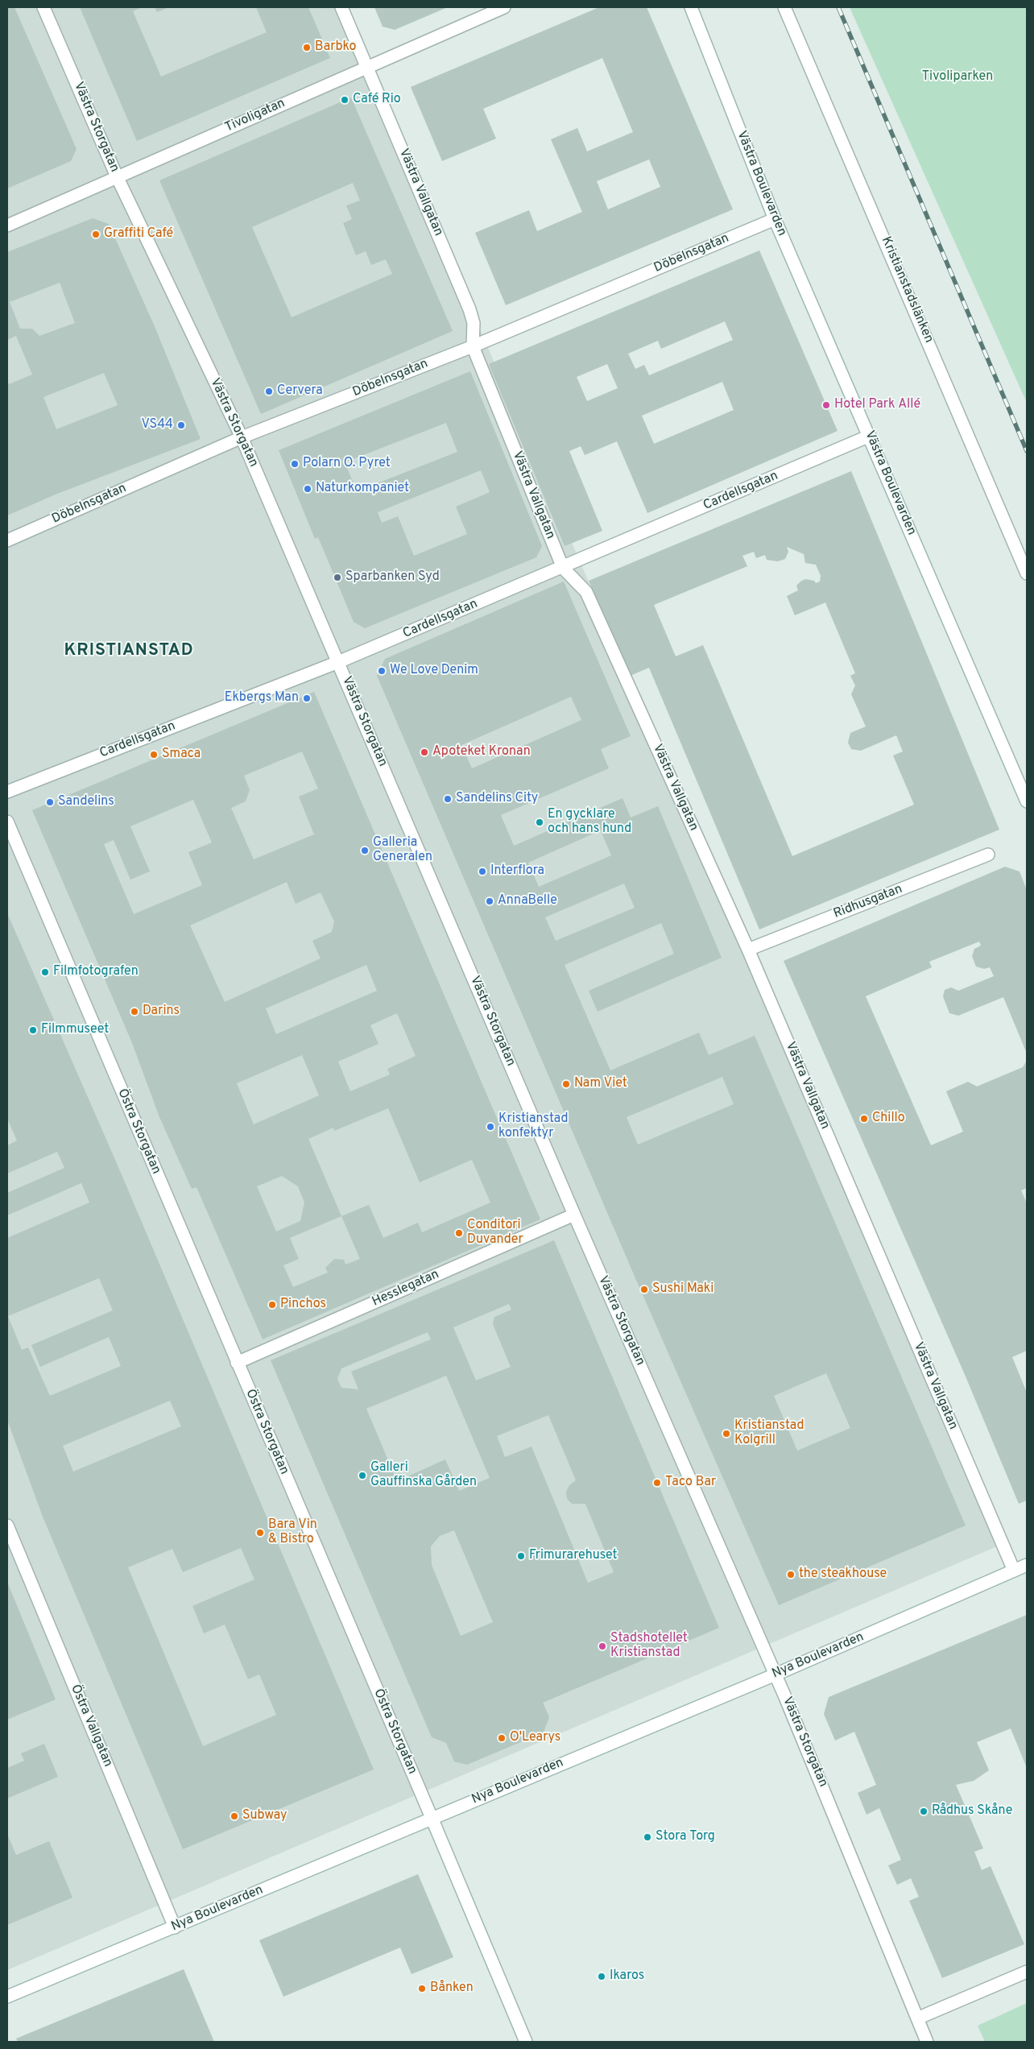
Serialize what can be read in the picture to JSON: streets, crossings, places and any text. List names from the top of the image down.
{
  "streets": {
    "street": [
      "Tivoligatan",
      "Västra Storgatan",
      "Västra Boulevarden",
      "Västra Vallgatan",
      "Döbelnsgatan",
      "Kristianstadslänken",
      "Cardellsgatan",
      "Ridhusgatan",
      "Östra Storgatan",
      "Hesslegatan",
      "Nya Boulevarden",
      "Östra Vallgatan"
    ]
  },
  "crossings": [
    ["Tivoligatan", "Västra Storgatan"],
    ["Tivoligatan", "Västra Vallgatan"],
    ["Västra Storgatan", "Döbelnsgatan"],
    ["Västra Storgatan", "Cardellsgatan"],
    ["Västra Storgatan", "Hesslegatan"],
    ["Västra Storgatan", "Nya Boulevarden"],
    ["Västra Boulevarden", "Döbelnsgatan"],
    ["Västra Boulevarden", "Cardellsgatan"],
    ["Västra Vallgatan", "Döbelnsgatan"],
    ["Västra Vallgatan", "Cardellsgatan"],
    ["Västra Vallgatan", "Ridhusgatan"],
    ["Västra Vallgatan", "Nya Boulevarden"],
    ["Östra Storgatan", "Hesslegatan"],
    ["Östra Storgatan", "Nya Boulevarden"],
    ["Nya Boulevarden", "Östra Vallgatan"]
  ],
  "districts": ["KRISTIANSTAD"],
  "parks": ["Tivoliparken"],
  "places": [
    "Barbko",
    "Café Rio",
    "Graffiti Café",
    "Cervera",
    "Hotel Park Allé",
    "VS44",
    "Polarn O. Pyret",
    "Naturkompaniet",
    "Sparbanken Syd",
    "We Love Denim",
    "Ekbergs Man",
    "Apoteket Kronan",
    "Smaca",
    "Sandelins City",
    "Sandelins",
    "En gycklare och hans hund",
    "Galleria Generalen",
    "Interflora",
    "AnnaBelle",
    "Filmfotografen",
    "Darins",
    "Filmmuseet",
    "Nam Viet",
    "Chillo",
    "Kristianstad konfektyr",
    "Conditori Duvander",
    "Sushi Maki",
    "Pinchos",
    "Kristianstad Kolgrill",
    "Galleri Gauffinska Gården",
    "Taco Bar",
    "Bara Vin & Bistro",
    "Frimurarehuset",
    "the steakhouse",
    "Stadshotellet Kristianstad",
    "O'Learys",
    "Rådhus Skåne",
    "Subway",
    "Stora Torg",
    "Ikaros",
    "Bånken"
  ]
}
